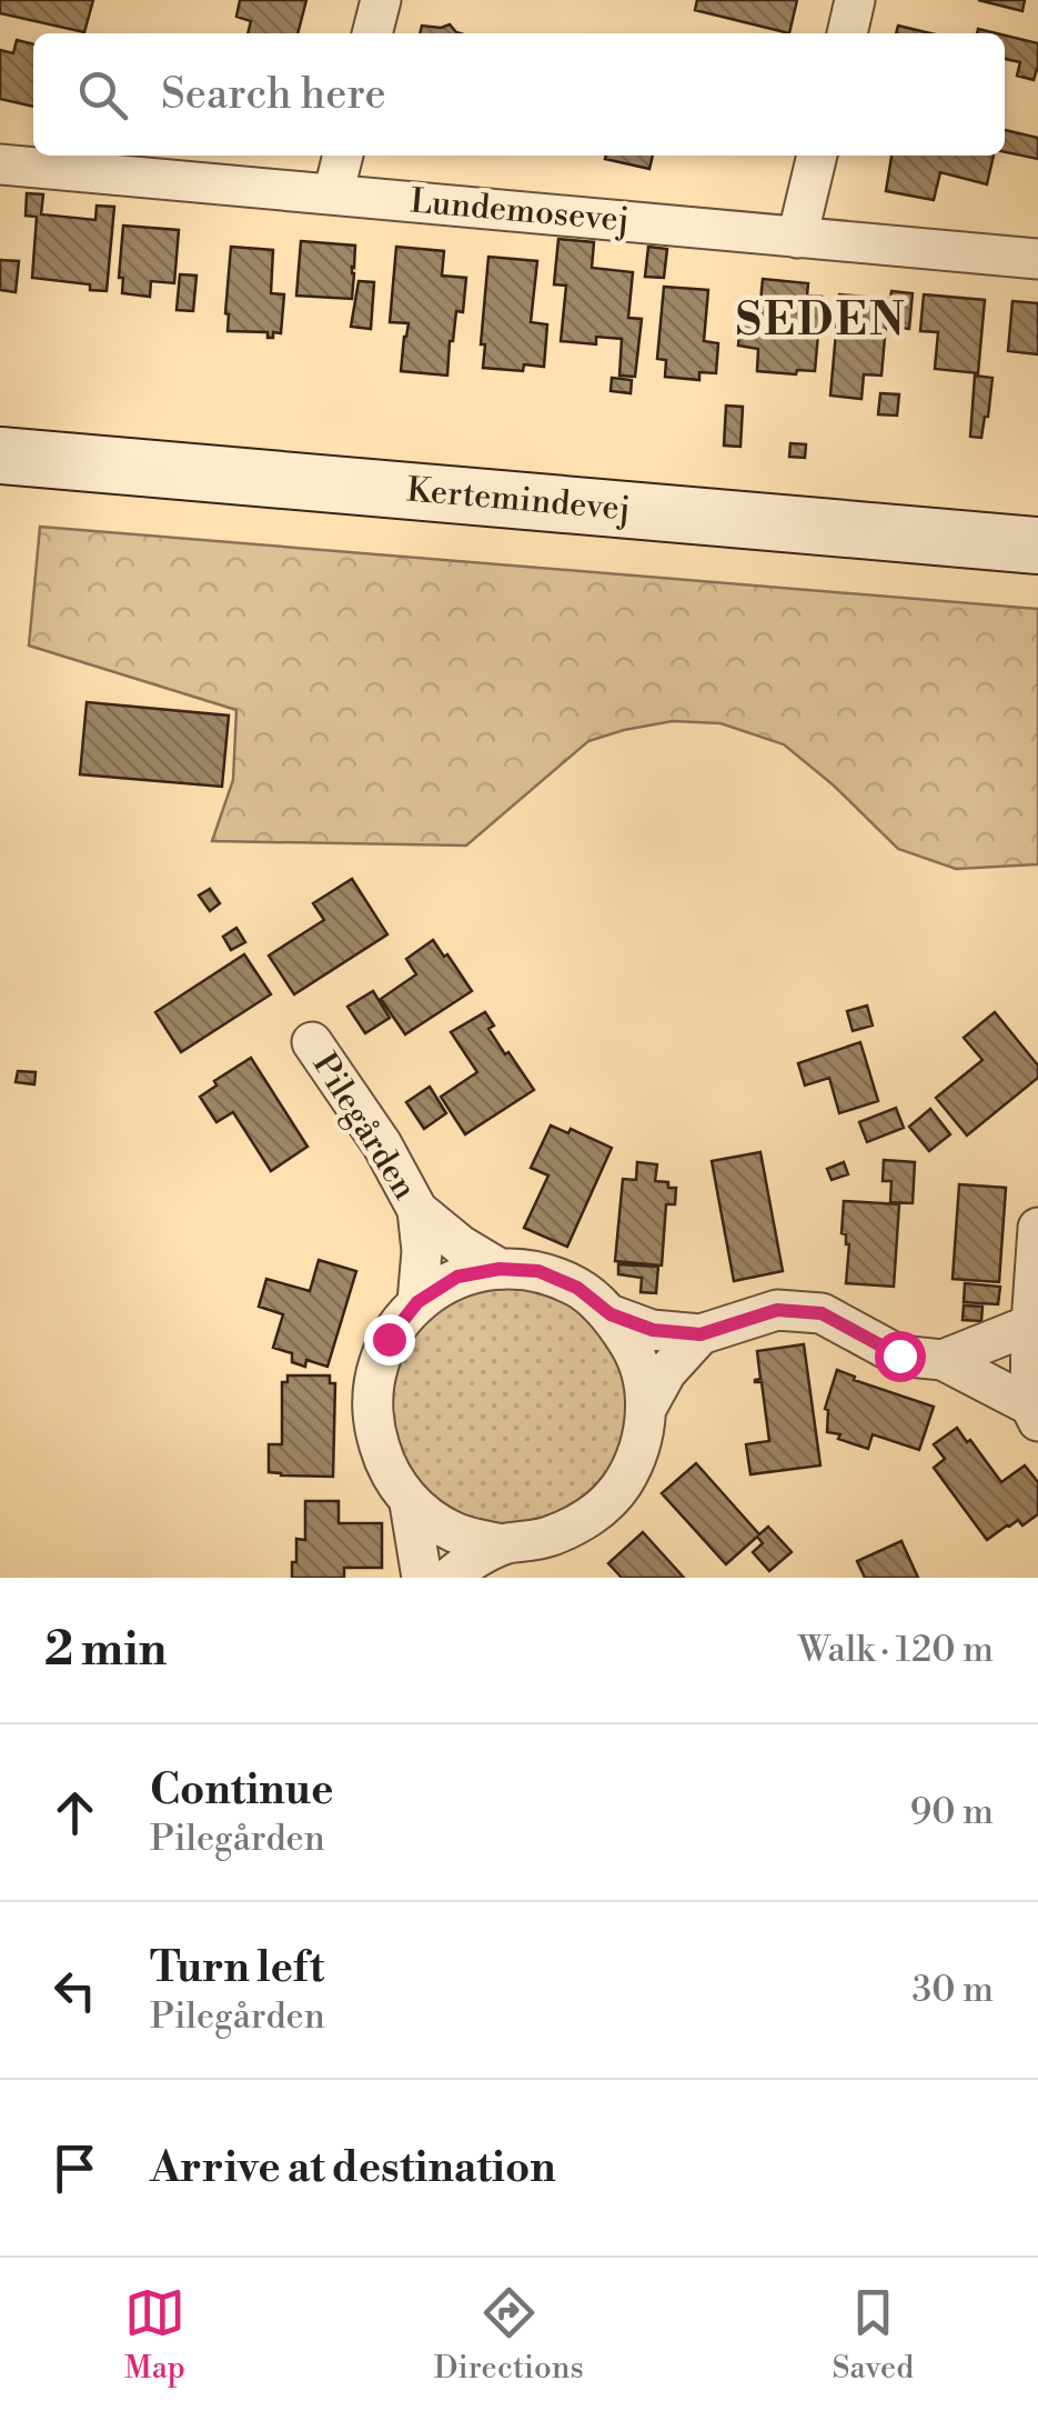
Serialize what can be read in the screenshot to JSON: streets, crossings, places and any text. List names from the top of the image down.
{
  "streets": {
    "main road": ["Kertemindevej"],
    "street": ["Lundemosevej", "Pilegården"]
  },
  "districts": ["SEDEN"],
  "page": {
    "search": "Search here",
    "heading": ["2 min", "Walk · 120 m"],
    "list": [
      ["Continue", "Pilegården", "90 m"],
      ["Turn left", "Pilegården", "30 m"],
      "Arrive at destination"
    ],
    "nav": ["Map", "Directions", "Saved"]
  }
}
